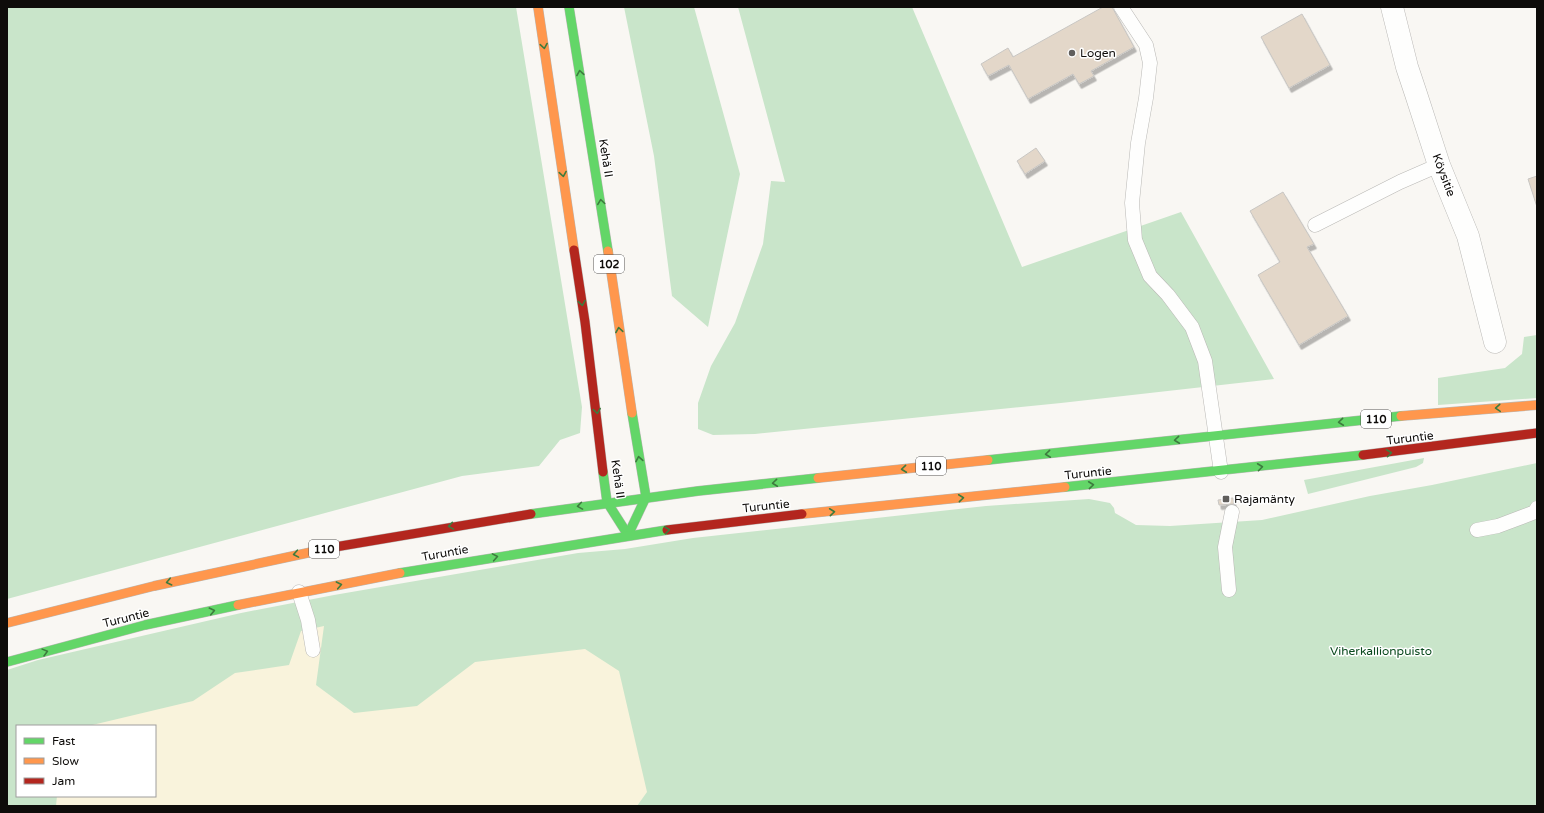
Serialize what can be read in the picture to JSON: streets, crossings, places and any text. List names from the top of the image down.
{
  "streets": {
    "main road": [
      "Kehä II",
      "102",
      "110",
      "Turuntie"
    ],
    "street": ["Köysitie"]
  },
  "crossings": [
    ["Kehä II", "Turuntie"]
  ],
  "parks": ["Viherkallionpuisto"],
  "places": {
    "other": ["Logen"],
    "transit": ["Rajamänty"]
  },
  "legend": ["Fast", "Slow", "Jam"]
}
